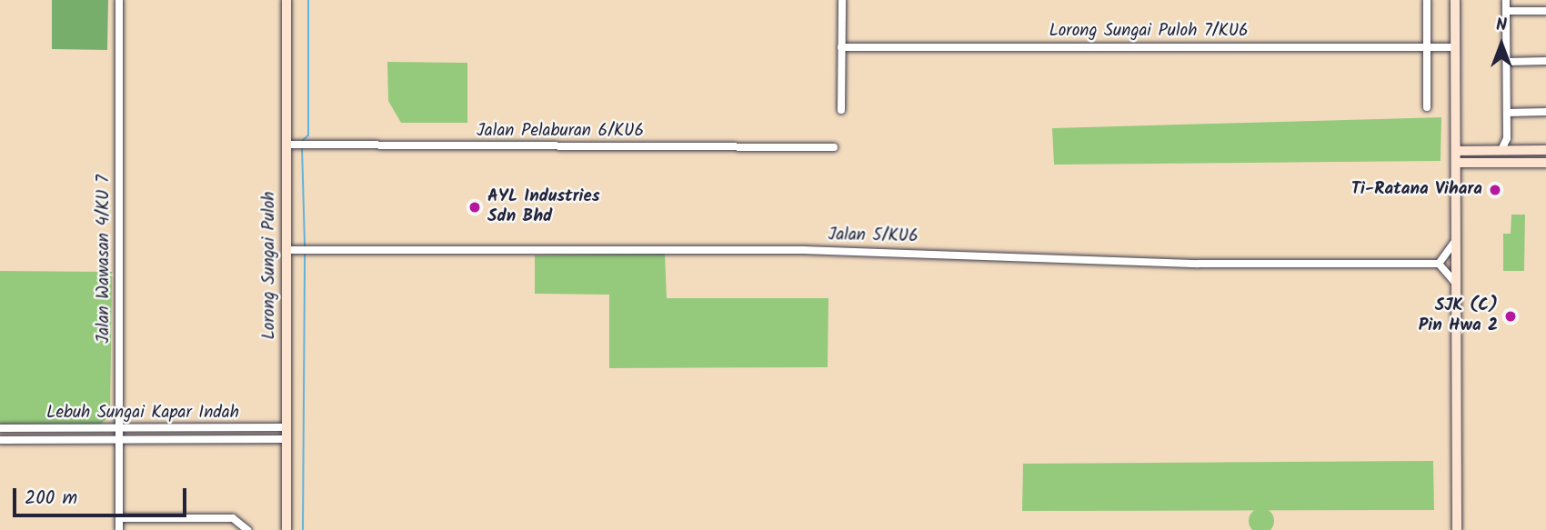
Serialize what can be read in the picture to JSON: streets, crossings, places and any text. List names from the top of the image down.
{
  "streets": {
    "street": [
      "Lorong Sungai Puloh 7/KU6",
      "Jalan Pelaburan 6/KU6",
      "Jalan 5/KU6",
      "Jalan Wawasan 4/KU 7",
      "Lorong Sungai Puloh",
      "Lebuh Sungai Kapar Indah"
    ]
  },
  "crossings": [
    ["Jalan Pelaburan 6/KU6", "Lorong Sungai Puloh"],
    ["Jalan 5/KU6", "Lorong Sungai Puloh"],
    ["Jalan Wawasan 4/KU 7", "Lebuh Sungai Kapar Indah"],
    ["Lorong Sungai Puloh", "Lebuh Sungai Kapar Indah"]
  ],
  "places": ["Ti-Ratana Vihara", "AYL Industries Sdn Bhd", "SJK (C) Pin Hwa 2"],
  "scale_bar": "200 m",
  "north": "top"
}
